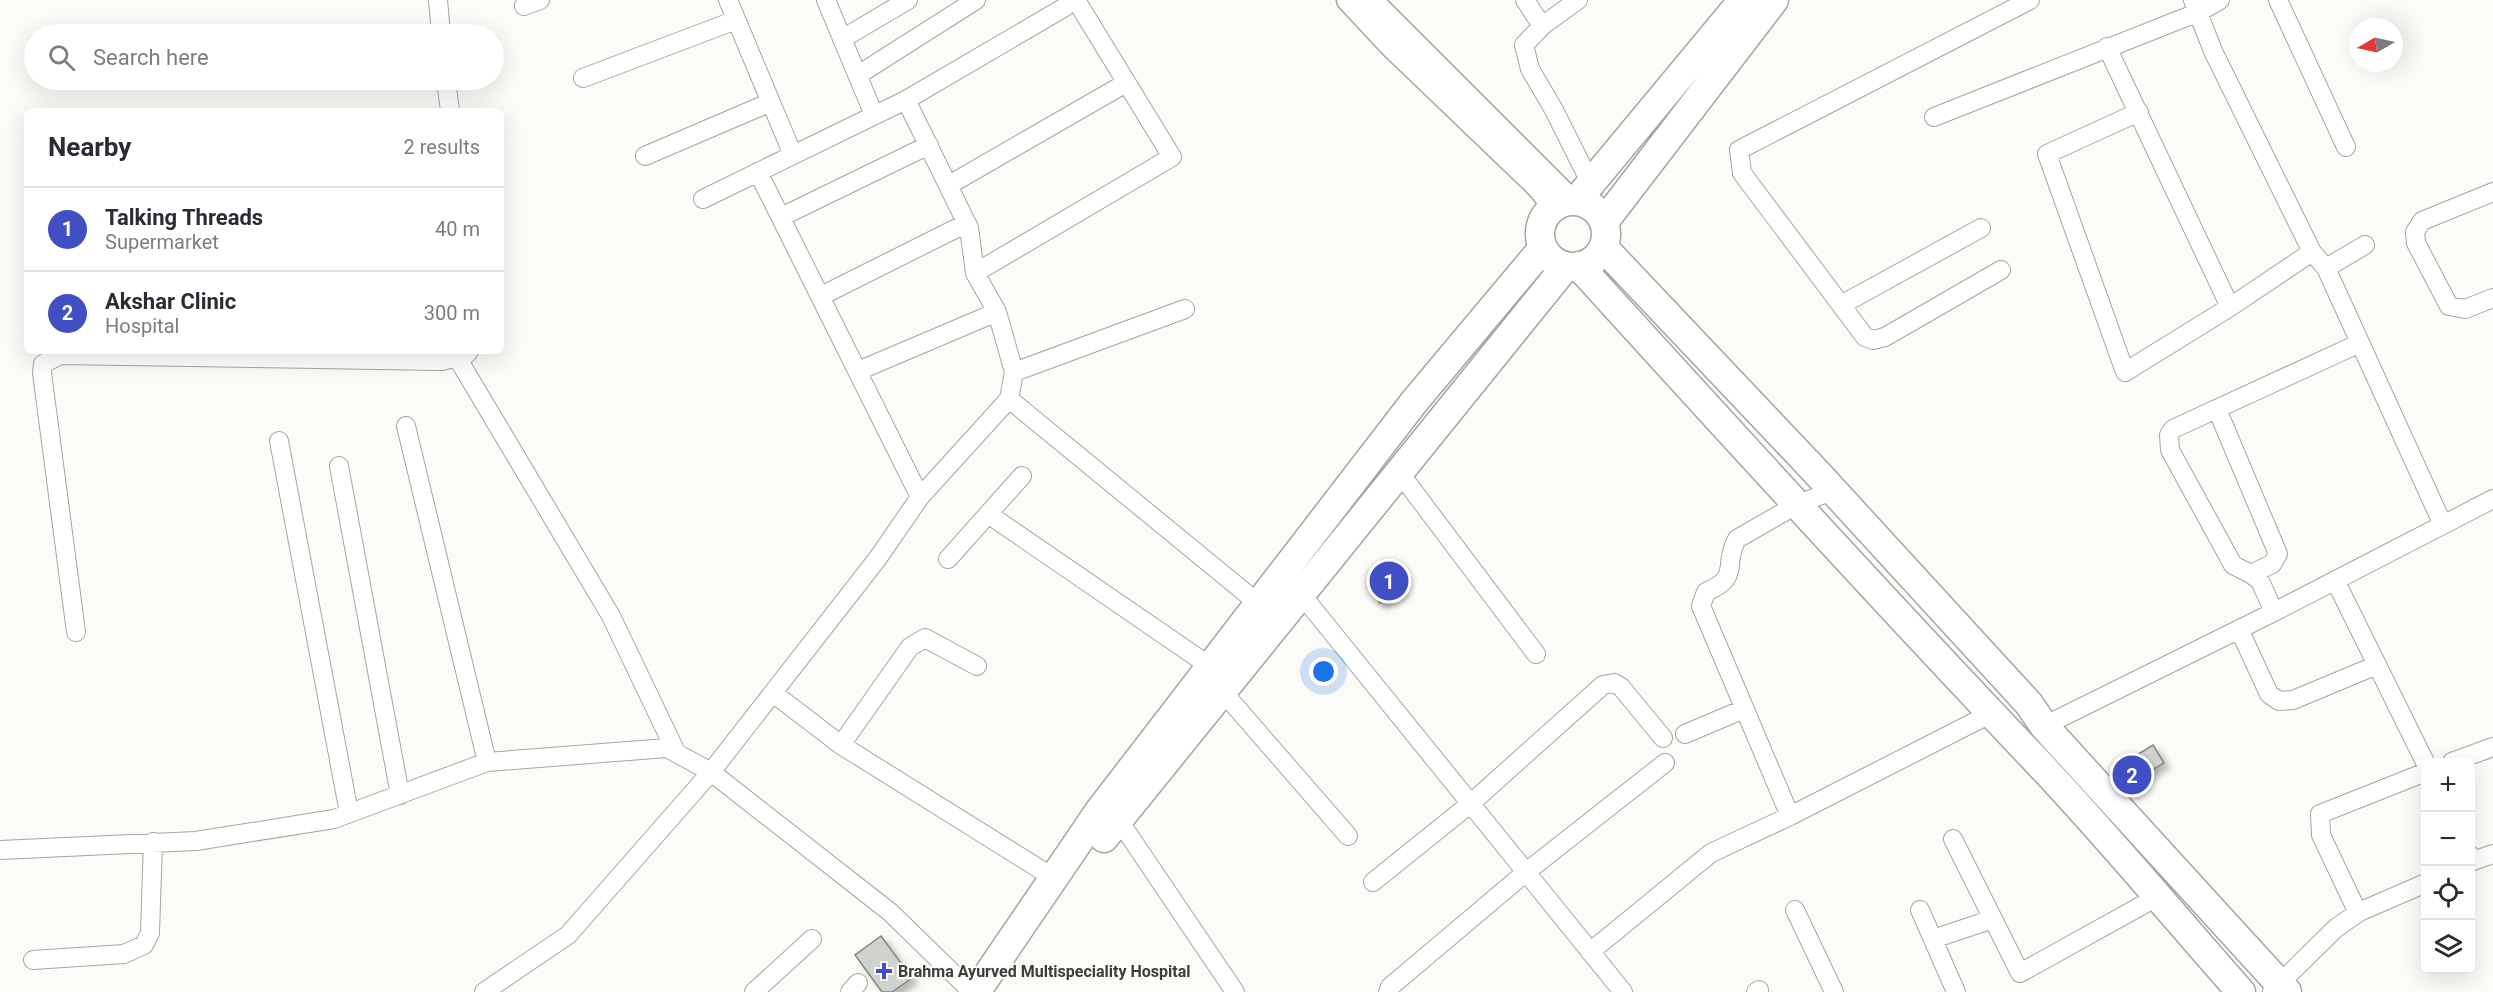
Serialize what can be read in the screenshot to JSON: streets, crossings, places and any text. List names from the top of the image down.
{
  "places": {
    "health": ["Brahma Ayurved Multispeciality Hospital"]
  },
  "north": "left",
  "page": {
    "search": "Search here",
    "heading": ["Nearby", "2 results"],
    "list": [
      {
        "mark": "1",
        "name": "Talking Threads",
        "note": "Supermarket",
        "value": "40 m"
      },
      {
        "mark": "2",
        "name": "Akshar Clinic",
        "note": "Hospital",
        "value": "300 m"
      }
    ],
    "pins": ["1", "2"],
    "map_buttons": ["+", "−"]
  }
}
